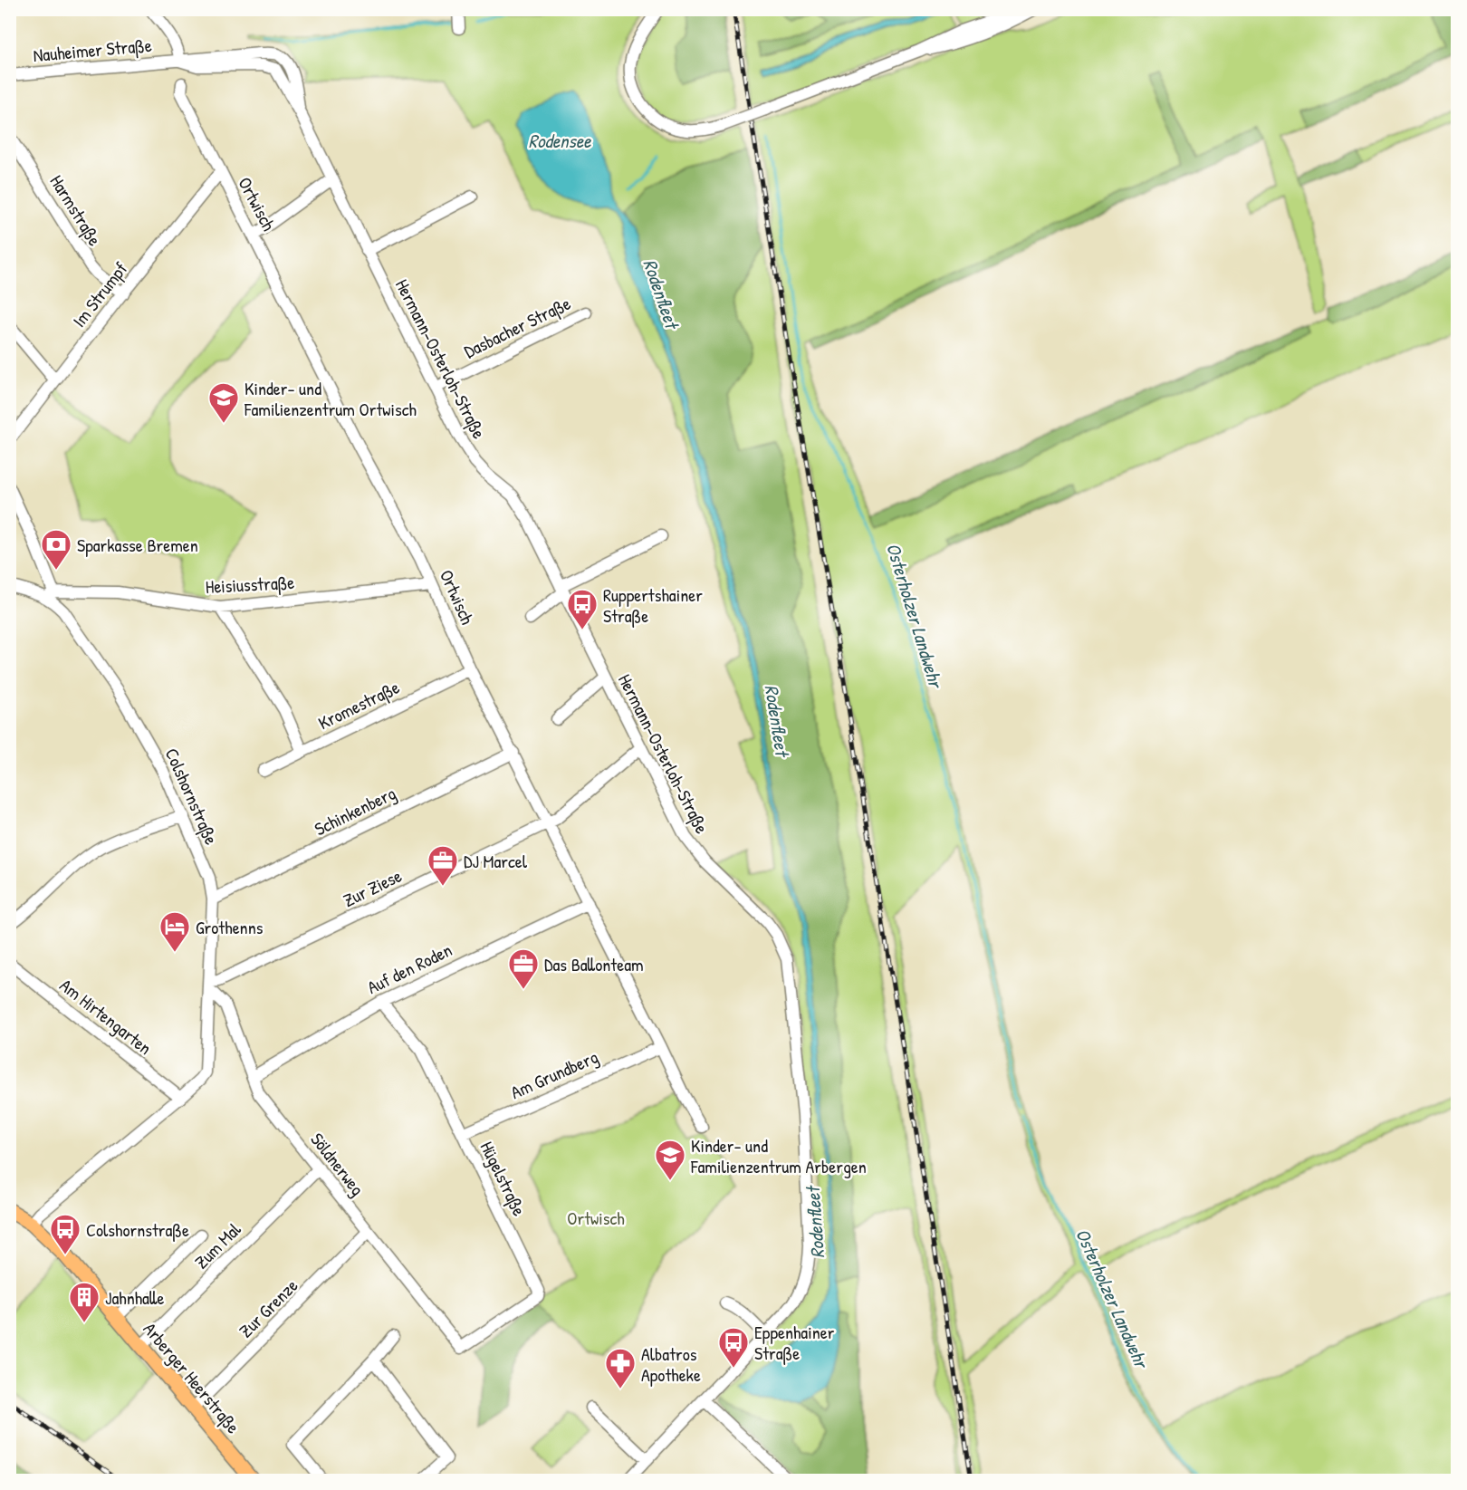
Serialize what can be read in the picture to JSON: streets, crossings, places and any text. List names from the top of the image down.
{
  "streets": {
    "main road": ["Arberger Heerstraße"],
    "street": [
      "Nauheimer Straße",
      "Ortwisch",
      "Harmstraße",
      "Im Strumpf",
      "Dasbacher Straße",
      "Hermann-Osterloh-Straße",
      "Heisiusstraße",
      "Kromestraße",
      "Colshornstraße",
      "Schinkenberg",
      "Zur Ziese",
      "Auf den Roden",
      "Am Hirtengarten",
      "Am Grundberg",
      "Söldnerweg",
      "Hügelstraße",
      "Zum Mal",
      "Zur Grenze"
    ]
  },
  "crossings": [
    ["Nauheimer Straße", "Hermann-Osterloh-Straße"],
    ["Ortwisch", "Im Strumpf"],
    ["Ortwisch", "Heisiusstraße"],
    ["Ortwisch", "Kromestraße"],
    ["Ortwisch", "Schinkenberg"],
    ["Ortwisch", "Zur Ziese"],
    ["Ortwisch", "Auf den Roden"],
    ["Ortwisch", "Am Grundberg"],
    ["Harmstraße", "Im Strumpf"],
    ["Dasbacher Straße", "Hermann-Osterloh-Straße"],
    ["Hermann-Osterloh-Straße", "Zur Ziese"],
    ["Heisiusstraße", "Colshornstraße"],
    ["Colshornstraße", "Schinkenberg"],
    ["Colshornstraße", "Zur Ziese"],
    ["Colshornstraße", "Am Hirtengarten"],
    ["Colshornstraße", "Söldnerweg"],
    ["Colshornstraße", "Arberger Heerstraße"],
    ["Zur Ziese", "Söldnerweg"],
    ["Auf den Roden", "Söldnerweg"],
    ["Auf den Roden", "Hügelstraße"],
    ["Am Grundberg", "Hügelstraße"],
    ["Söldnerweg", "Hügelstraße"],
    ["Söldnerweg", "Zum Mal"],
    ["Söldnerweg", "Zur Grenze"],
    ["Zum Mal", "Arberger Heerstraße"],
    ["Zur Grenze", "Arberger Heerstraße"]
  ],
  "water": ["Rodensee", "Rodenfleet", "Osterholzer Landwehr"],
  "parks": ["Ortwisch"],
  "places": {
    "school or university": ["Kinder- und Familienzentrum Ortwisch", "Kinder- und Familienzentrum Arbergen"],
    "bank": ["Sparkasse Bremen"],
    "bus stop": ["Ruppertshainer Straße", "Colshornstraße", "Eppenhainer Straße"],
    "office": ["DJ Marcel", "Das Ballonteam"],
    "hotel": ["Grothenns"],
    "building": ["Jahnhalle"],
    "pharmacy": ["Albatros Apotheke"]
  }
}
